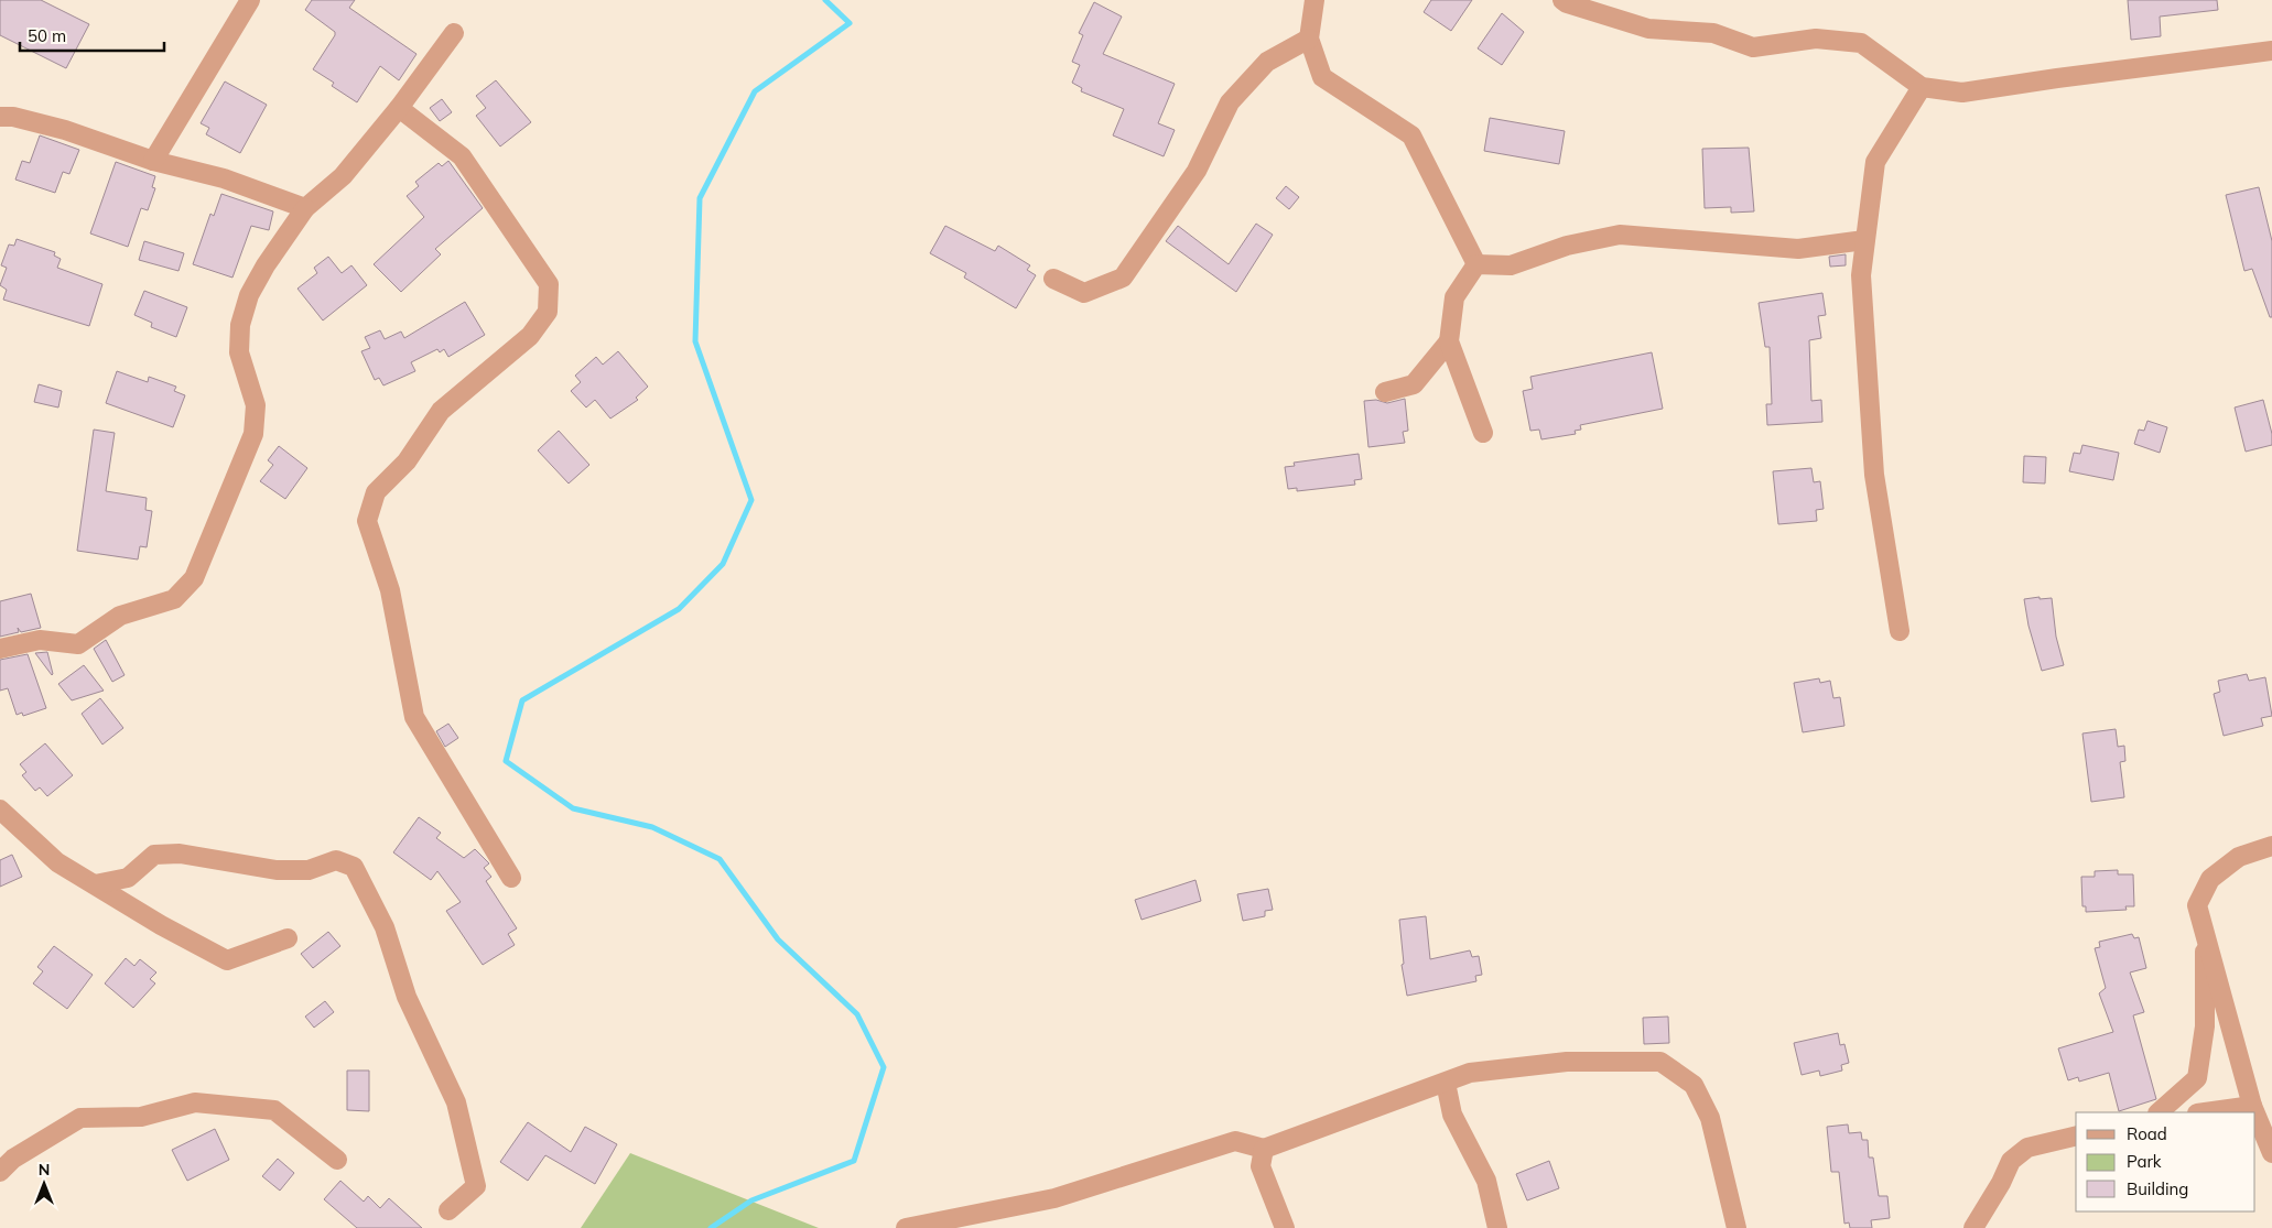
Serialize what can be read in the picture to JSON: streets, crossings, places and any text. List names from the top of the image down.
{
  "legend": ["Road", "Park", "Building"],
  "scale_bar": "50 m",
  "north": "top"
}
